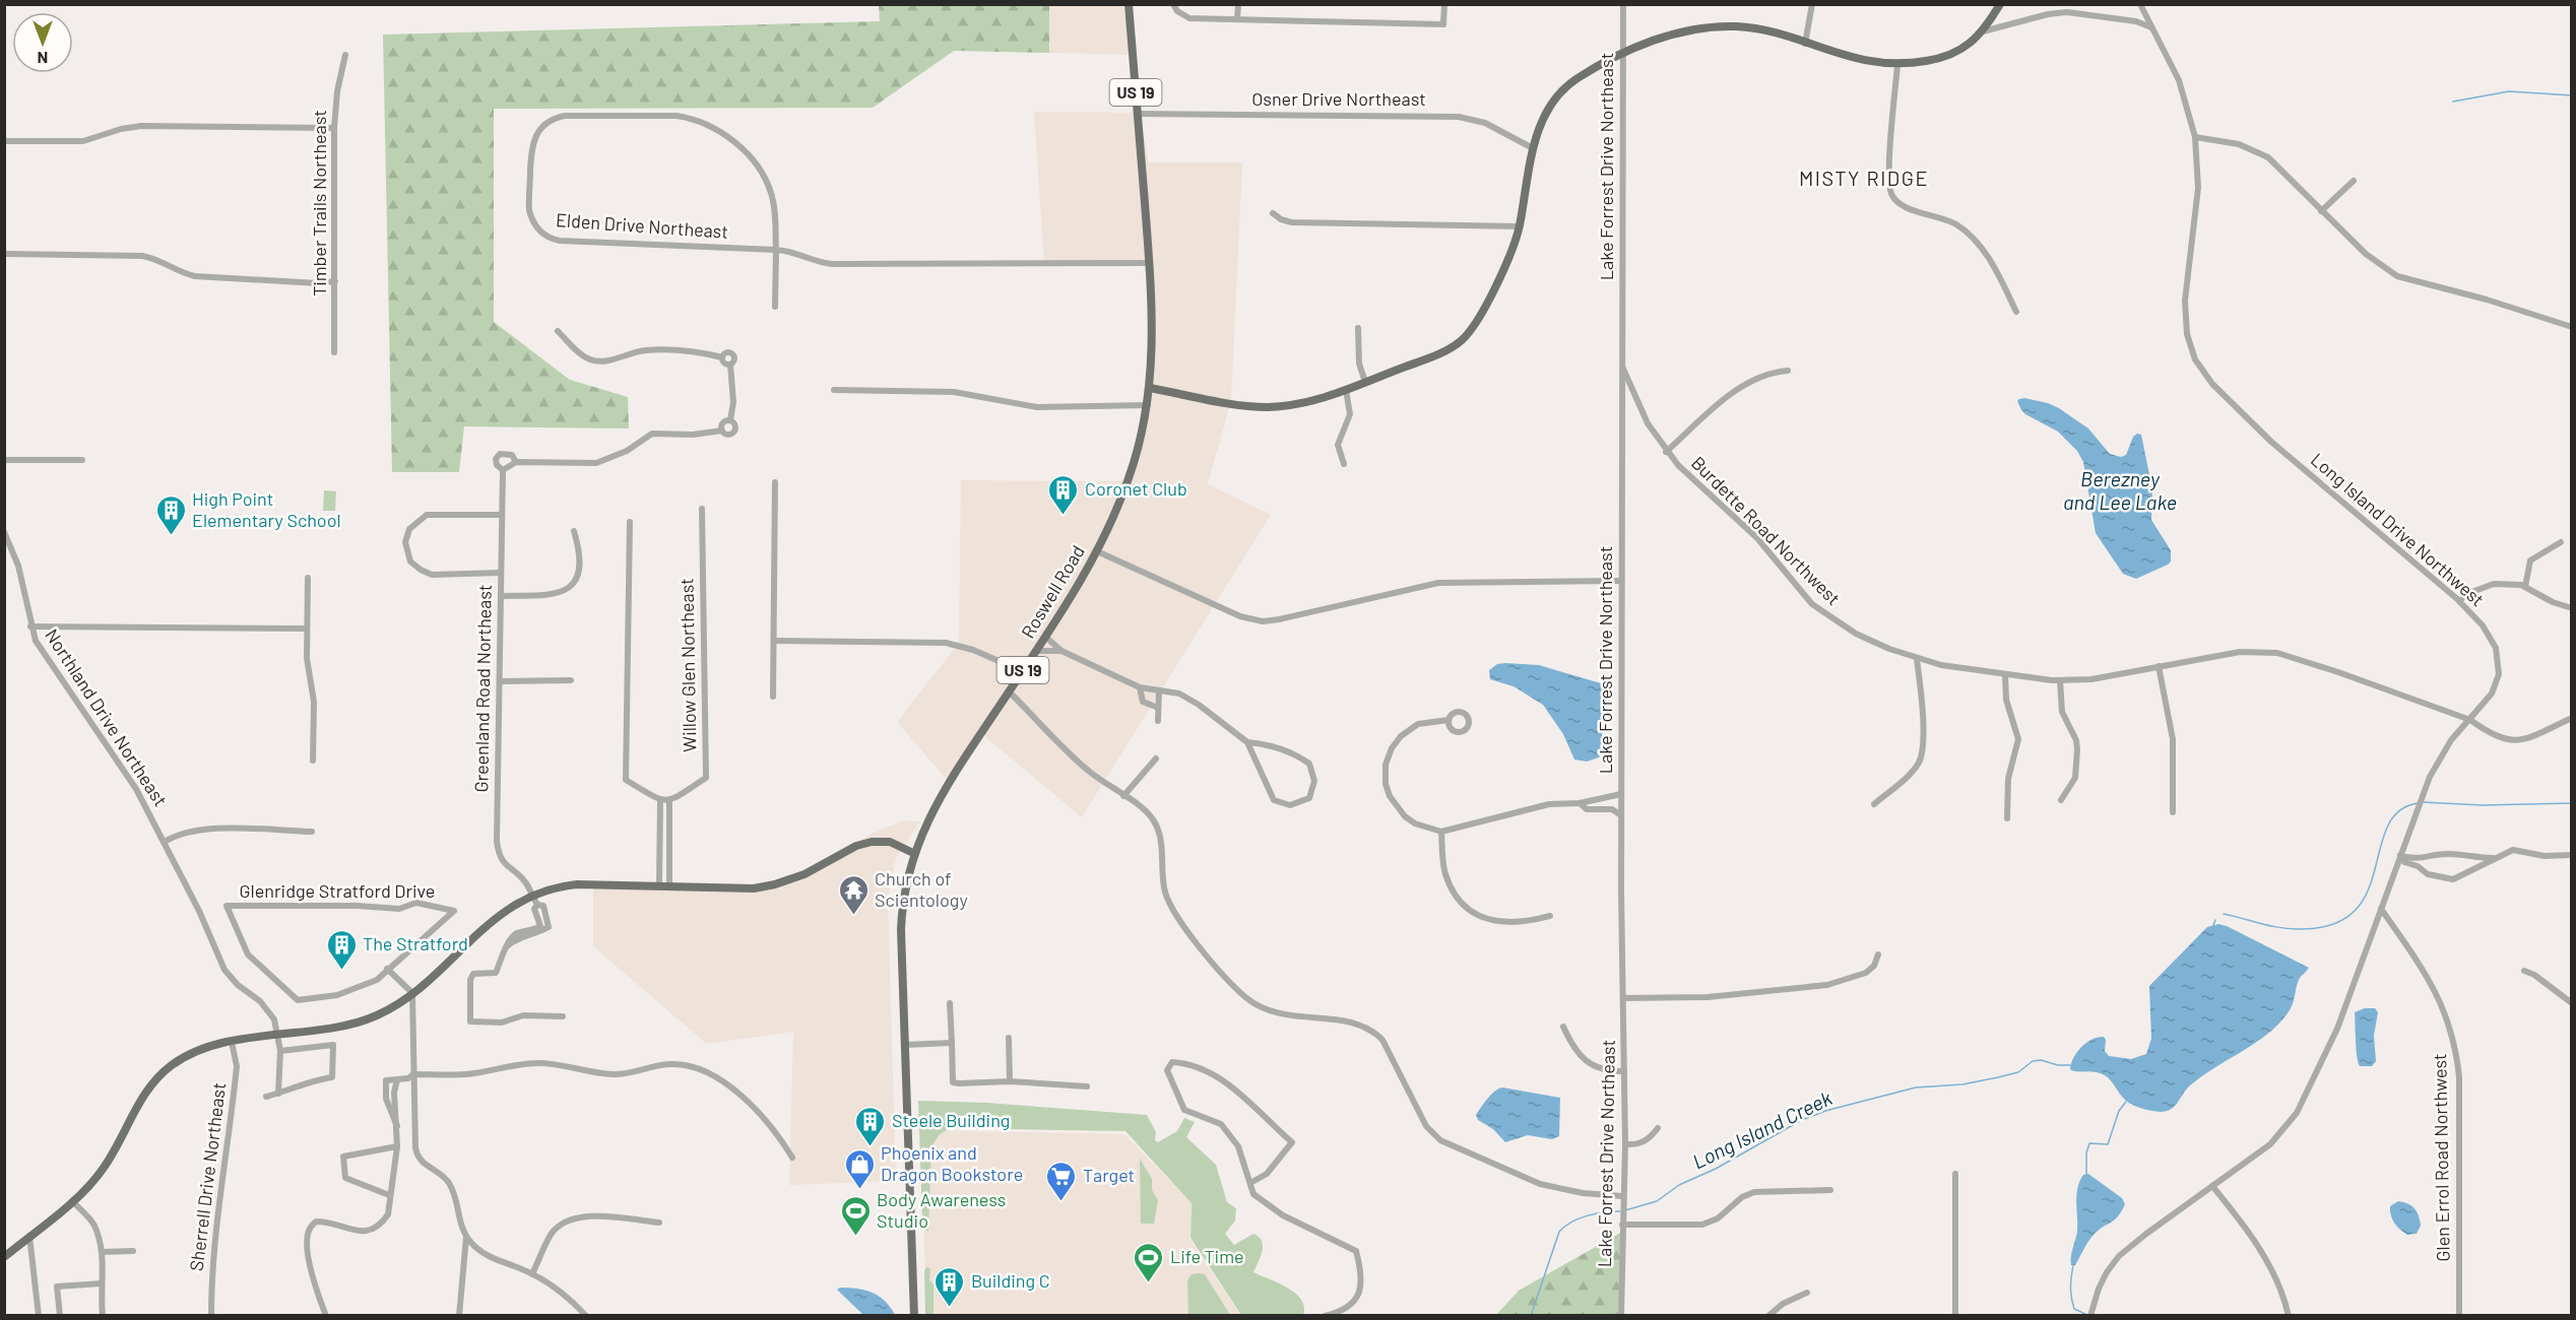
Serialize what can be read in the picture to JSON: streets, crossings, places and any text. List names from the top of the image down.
{
  "streets": {
    "main road": ["US 19", "Roswell Road"],
    "street": [
      "Osner Drive Northeast",
      "Lake Forrest Drive Northeast",
      "Timber Trails Northeast",
      "Elden Drive Northeast",
      "Long Island Drive Northwest",
      "Burdette Road Northwest",
      "Willow Glen Northeast",
      "Greenland Road Northeast",
      "Northland Drive Northeast",
      "Glenridge Stratford Drive",
      "Glen Errol Road Northwest",
      "Sherrell Drive Northeast"
    ]
  },
  "crossings": [
    ["Osner Drive Northeast", "Roswell Road"],
    ["Lake Forrest Drive Northeast", "Burdette Road Northwest"],
    ["Elden Drive Northeast", "Roswell Road"],
    ["Long Island Drive Northwest", "Burdette Road Northwest"],
    ["Long Island Drive Northwest", "Glen Errol Road Northwest"]
  ],
  "districts": ["MISTY RIDGE"],
  "water": ["Berezney and Lee Lake", "Long Island Creek"],
  "places": {
    "building": [
      "Coronet Club",
      "High Point Elementary School",
      "The Stratford",
      "Steele Building",
      "Building C"
    ],
    "temple": ["Church of Scientology"],
    "shop": ["Phoenix and Dragon Bookstore"],
    "supermarket": ["Target"],
    "sports": ["Body Awareness Studio", "Life Time"]
  },
  "north": "bottom"
}
